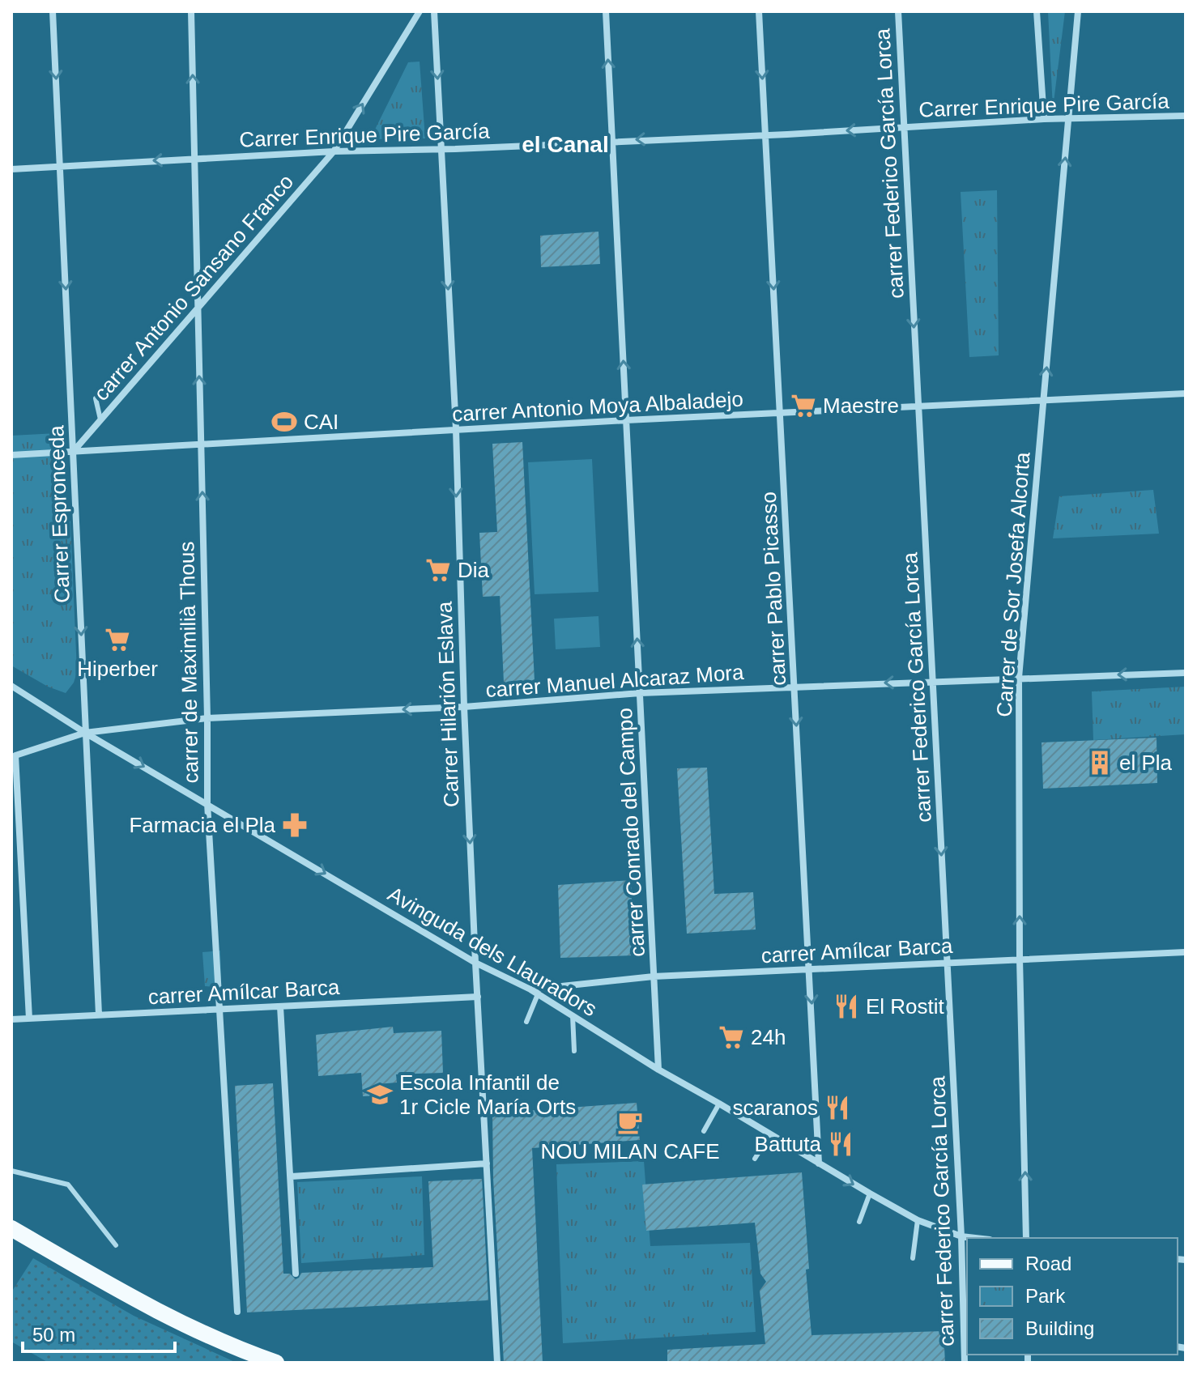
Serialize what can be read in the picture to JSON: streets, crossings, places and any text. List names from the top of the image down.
{
  "streets": {
    "street": [
      "Carrer Enrique Pire García",
      "carrer Federico García Lorca",
      "carrer Antonio Sansano Franco",
      "carrer Antonio Moya Albaladejo",
      "Carrer Espronceda",
      "Carrer de Sor Josefa Alcorta",
      "carrer Pablo Picasso",
      "carrer de Maximilià Thous",
      "carrer Manuel Alcaraz Mora",
      "Carrer Hilarión Eslava",
      "carrer Conrado del Campo",
      "carrer Amílcar Barca",
      "Avinguda dels Llauradors"
    ]
  },
  "crossings": [
    ["Carrer Enrique Pire García", "carrer Federico García Lorca"],
    ["Carrer Enrique Pire García", "carrer Antonio Sansano Franco"],
    ["Carrer Enrique Pire García", "Carrer Espronceda"],
    ["Carrer Enrique Pire García", "Carrer de Sor Josefa Alcorta"],
    ["Carrer Enrique Pire García", "carrer Pablo Picasso"],
    ["Carrer Enrique Pire García", "carrer de Maximilià Thous"],
    ["Carrer Enrique Pire García", "Carrer Hilarión Eslava"],
    ["Carrer Enrique Pire García", "carrer Conrado del Campo"],
    ["carrer Federico García Lorca", "carrer Antonio Moya Albaladejo"],
    ["carrer Federico García Lorca", "carrer Manuel Alcaraz Mora"],
    ["carrer Federico García Lorca", "carrer Amílcar Barca"],
    ["carrer Federico García Lorca", "Avinguda dels Llauradors"],
    ["carrer Antonio Sansano Franco", "carrer Antonio Moya Albaladejo"],
    ["carrer Antonio Sansano Franco", "Carrer Espronceda"],
    ["carrer Antonio Sansano Franco", "carrer de Maximilià Thous"],
    ["carrer Antonio Moya Albaladejo", "Carrer Espronceda"],
    ["carrer Antonio Moya Albaladejo", "Carrer de Sor Josefa Alcorta"],
    ["carrer Antonio Moya Albaladejo", "carrer Pablo Picasso"],
    ["carrer Antonio Moya Albaladejo", "carrer de Maximilià Thous"],
    ["carrer Antonio Moya Albaladejo", "Carrer Hilarión Eslava"],
    ["carrer Antonio Moya Albaladejo", "carrer Conrado del Campo"],
    ["Carrer Espronceda", "carrer Manuel Alcaraz Mora"],
    ["Carrer Espronceda", "carrer Amílcar Barca"],
    ["Carrer Espronceda", "Avinguda dels Llauradors"],
    ["Carrer de Sor Josefa Alcorta", "carrer Manuel Alcaraz Mora"],
    ["Carrer de Sor Josefa Alcorta", "carrer Amílcar Barca"],
    ["carrer Pablo Picasso", "carrer Manuel Alcaraz Mora"],
    ["carrer Pablo Picasso", "carrer Amílcar Barca"],
    ["carrer Pablo Picasso", "Avinguda dels Llauradors"],
    ["carrer de Maximilià Thous", "carrer Manuel Alcaraz Mora"],
    ["carrer de Maximilià Thous", "carrer Amílcar Barca"],
    ["carrer de Maximilià Thous", "Avinguda dels Llauradors"],
    ["carrer Manuel Alcaraz Mora", "Carrer Hilarión Eslava"],
    ["carrer Manuel Alcaraz Mora", "carrer Conrado del Campo"],
    ["carrer Manuel Alcaraz Mora", "carrer Amílcar Barca"],
    ["carrer Manuel Alcaraz Mora", "Avinguda dels Llauradors"],
    ["Carrer Hilarión Eslava", "carrer Amílcar Barca"],
    ["Carrer Hilarión Eslava", "Avinguda dels Llauradors"],
    ["carrer Conrado del Campo", "carrer Amílcar Barca"],
    ["carrer Conrado del Campo", "Avinguda dels Llauradors"],
    ["carrer Amílcar Barca", "Avinguda dels Llauradors"]
  ],
  "one_way": [
    "Carrer Enrique Pire García",
    "carrer Federico García Lorca",
    "Carrer Espronceda",
    "Carrer de Sor Josefa Alcorta",
    "carrer Pablo Picasso",
    "carrer de Maximilià Thous",
    "carrer Manuel Alcaraz Mora",
    "Carrer Hilarión Eslava",
    "carrer Conrado del Campo",
    "Avinguda dels Llauradors"
  ],
  "districts": ["el Canal"],
  "places": {
    "supermarket": [
      "Maestre",
      "Dia",
      "Hiperber",
      "24h"
    ],
    "sports": ["CAI"],
    "building": ["el Pla"],
    "pharmacy": ["Farmacia el Pla"],
    "restaurant": ["El Rostit", "scaranos", "Battuta"],
    "school or university": ["Escola Infantil de 1r Cicle María Orts"],
    "cafe": ["NOU MILAN CAFE"]
  },
  "legend": ["Road", "Park", "Building"],
  "scale_bar": "50 m"
}
